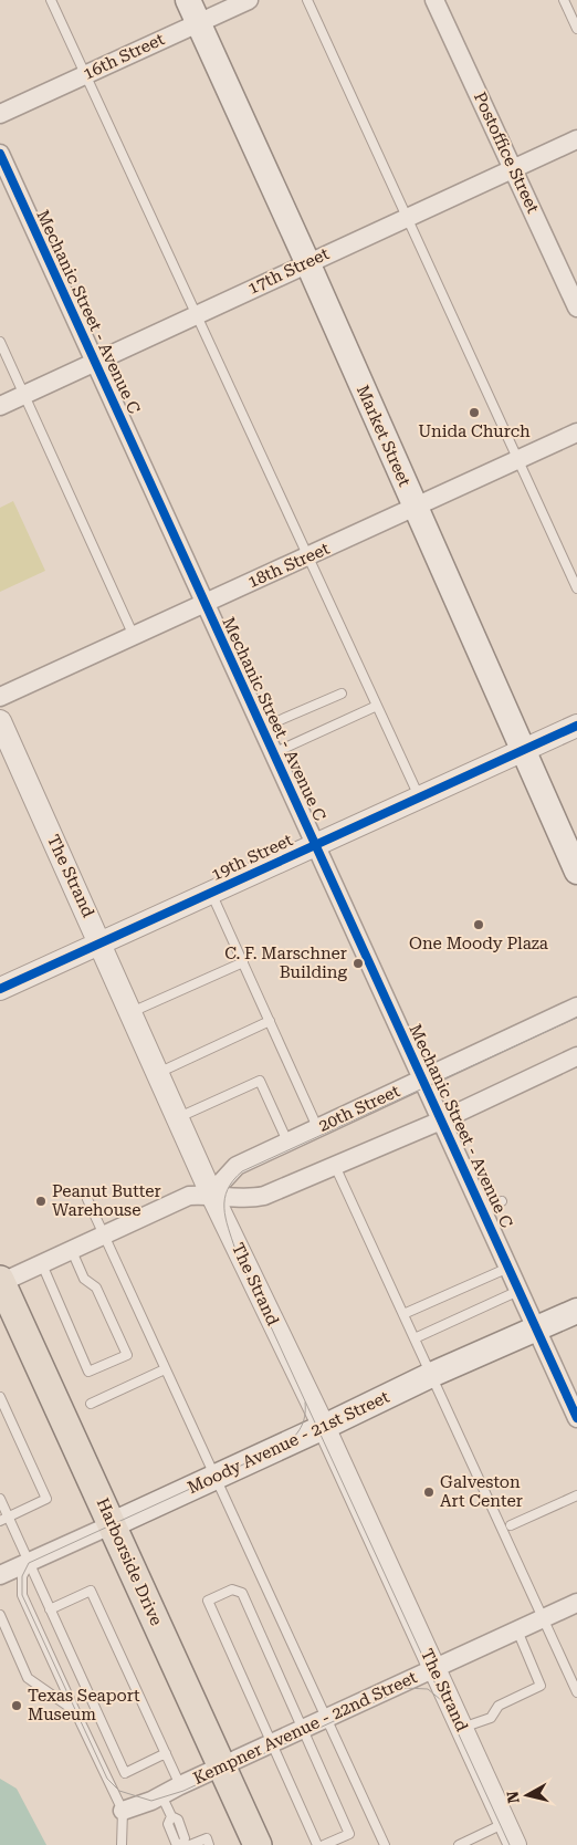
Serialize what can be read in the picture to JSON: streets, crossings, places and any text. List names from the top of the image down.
{
  "streets": {
    "main road": ["Market Street", "Moody Avenue - 21st Street", "Harborside Drive"],
    "street": [
      "16th Street",
      "Postoffice Street",
      "17th Street",
      "Mechanic Street - Avenue C",
      "18th Street",
      "19th Street",
      "The Strand",
      "20th Street",
      "Kempner Avenue - 22nd Street"
    ]
  },
  "crossings": [
    ["16th Street", "Market Street"],
    ["Postoffice Street", "17th Street"],
    ["17th Street", "Mechanic Street - Avenue C"],
    ["17th Street", "Market Street"],
    ["Mechanic Street - Avenue C", "18th Street"],
    ["Mechanic Street - Avenue C", "19th Street"],
    ["Mechanic Street - Avenue C", "20th Street"],
    ["Mechanic Street - Avenue C", "Moody Avenue - 21st Street"],
    ["Market Street", "18th Street"],
    ["Market Street", "19th Street"],
    ["19th Street", "The Strand"],
    ["The Strand", "20th Street"],
    ["The Strand", "Moody Avenue - 21st Street"],
    ["The Strand", "Kempner Avenue - 22nd Street"],
    ["Moody Avenue - 21st Street", "Harborside Drive"],
    ["Harborside Drive", "Kempner Avenue - 22nd Street"]
  ],
  "places": [
    "Unida Church",
    "One Moody Plaza",
    "C. F. Marschner Building",
    "Peanut Butter Warehouse",
    "Galveston Art Center",
    "Texas Seaport Museum"
  ],
  "north": "left"
}
